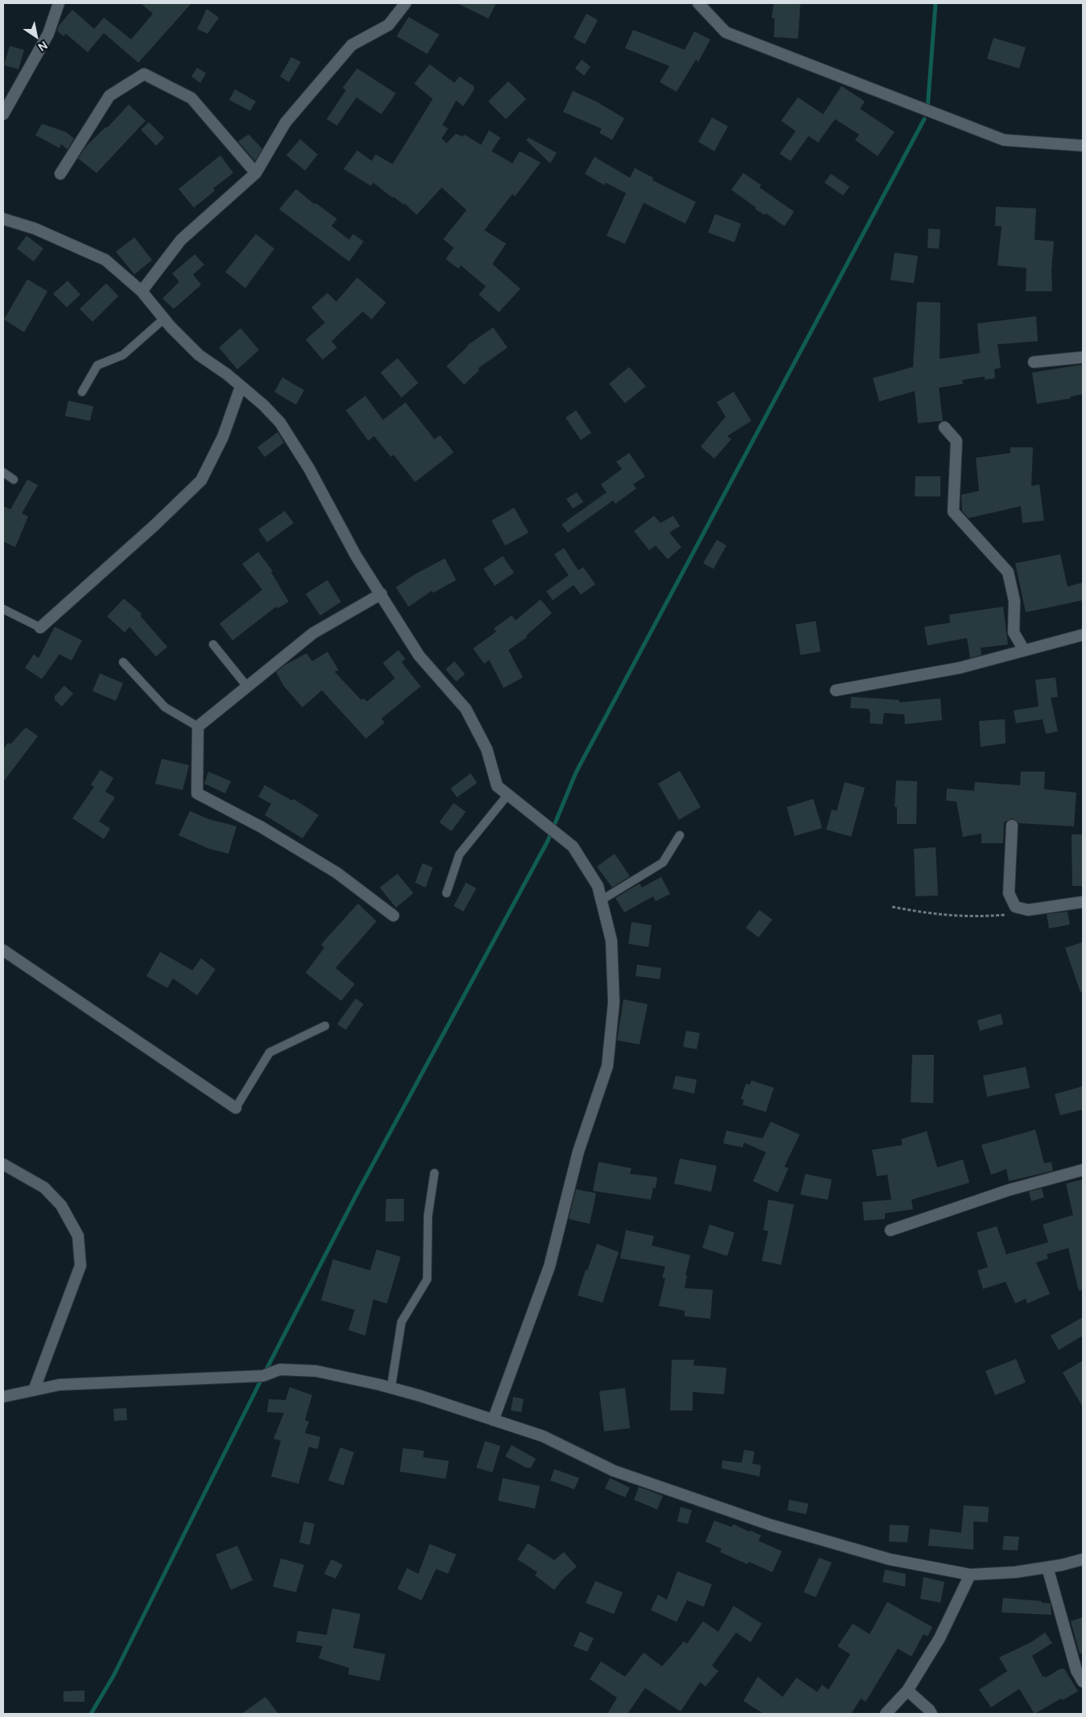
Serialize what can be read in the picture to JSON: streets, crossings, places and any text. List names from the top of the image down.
{
  "north": "bottom right"
}
